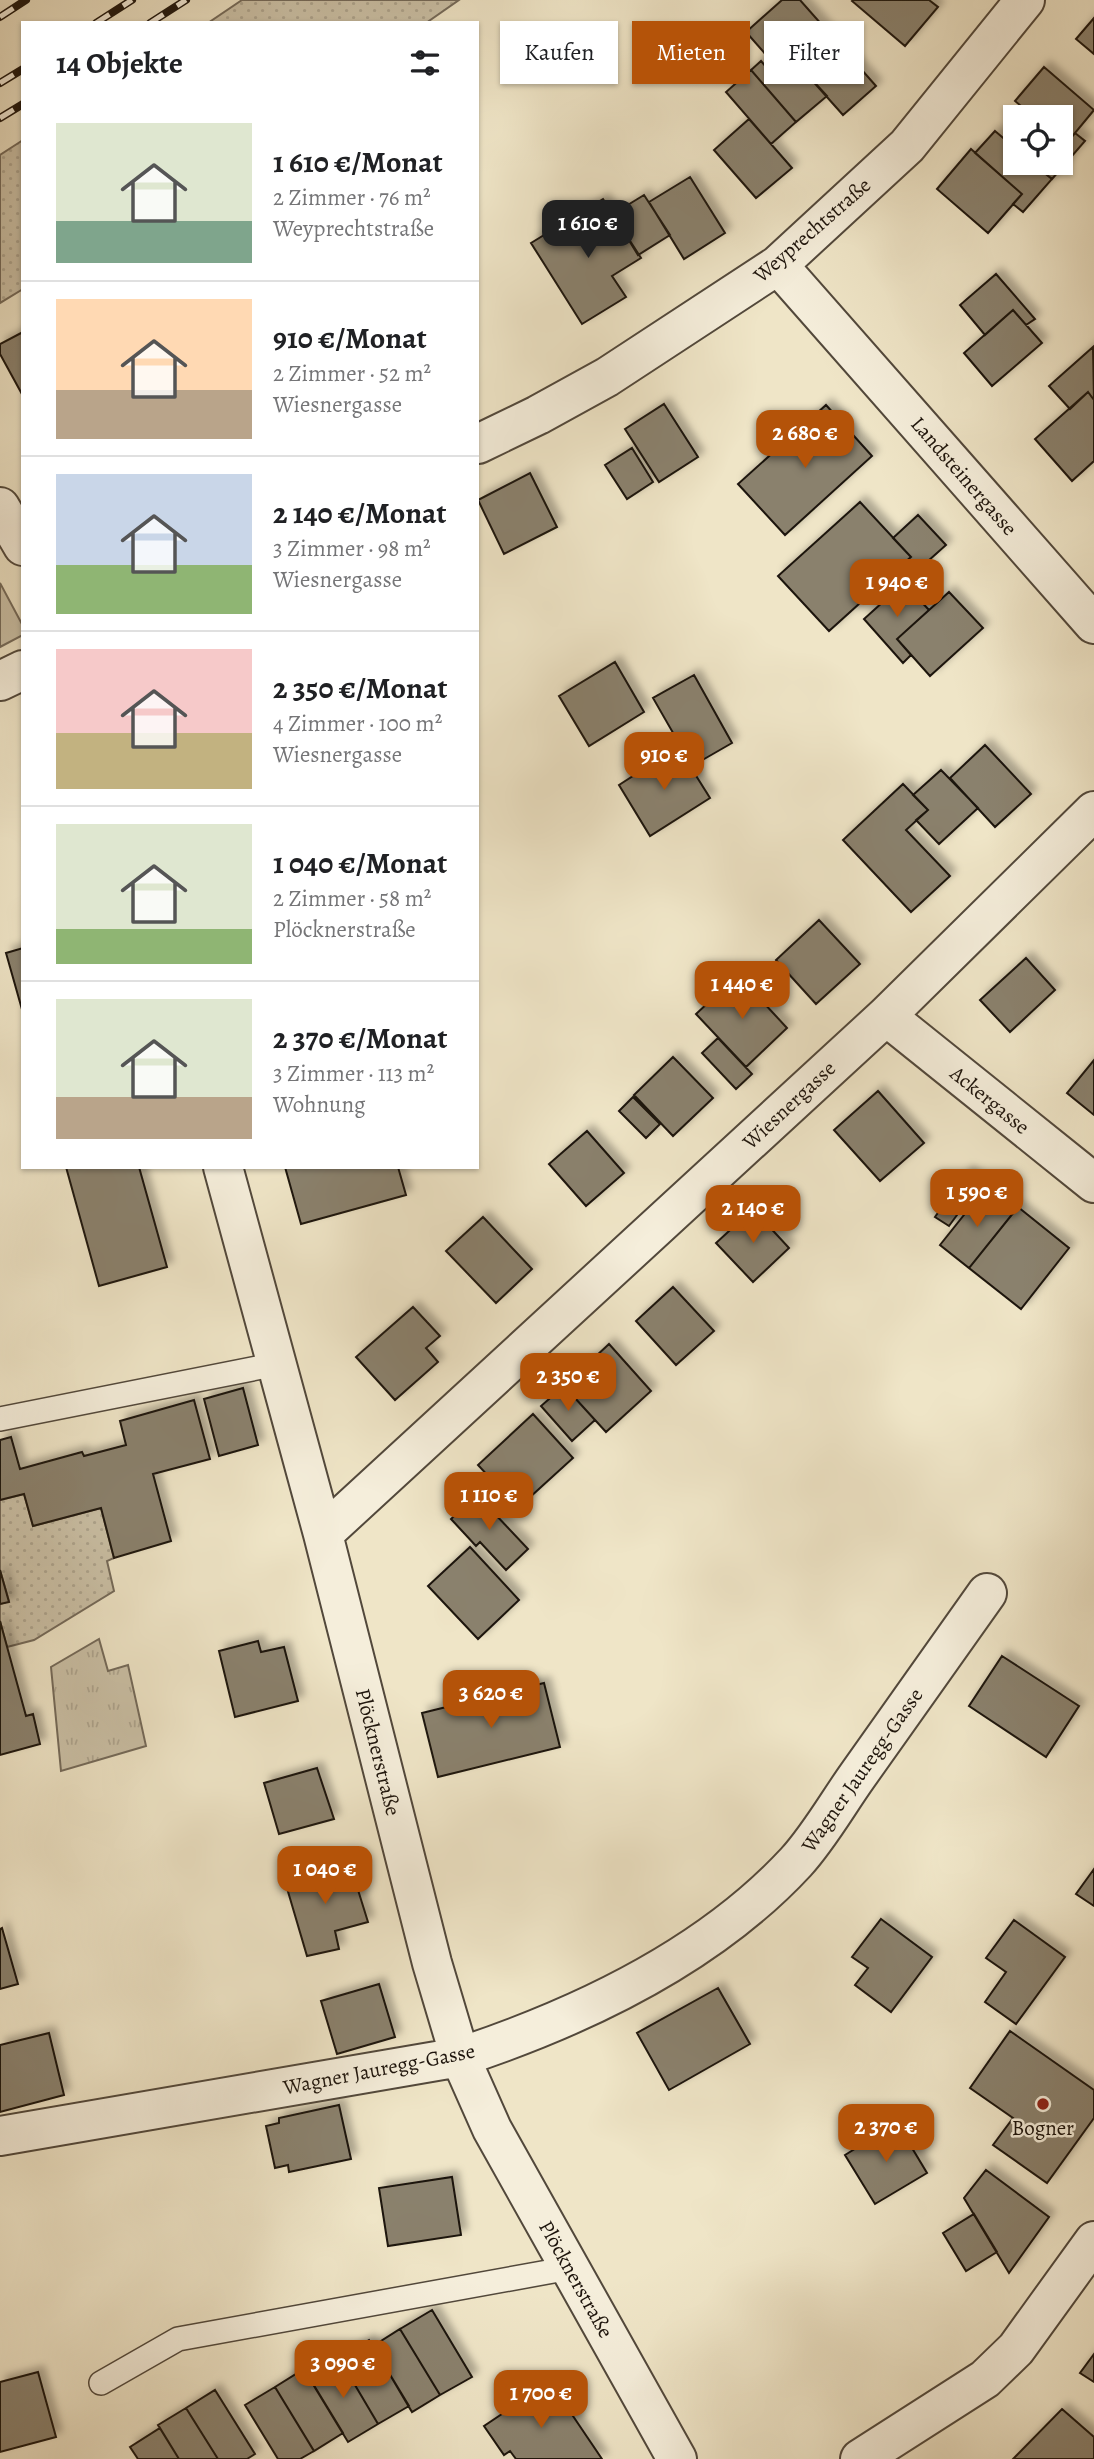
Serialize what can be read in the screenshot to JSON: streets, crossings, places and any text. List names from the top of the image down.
{
  "streets": {
    "street": [
      "Weyprechtstraße",
      "Landsteinergasse",
      "Ackergasse",
      "Wiesnergasse",
      "Plöcknerstraße",
      "Wagner Jauregg-Gasse"
    ]
  },
  "crossings": [
    ["Weyprechtstraße", "Landsteinergasse"],
    ["Ackergasse", "Wiesnergasse"],
    ["Wiesnergasse", "Plöcknerstraße"],
    ["Plöcknerstraße", "Wagner Jauregg-Gasse"]
  ],
  "places": ["Bogner"],
  "page": {
    "chip": ["Kaufen", "Mieten", "Filter"],
    "heading": "14 Objekte",
    "list": [
      {
        "name": "1 610 €/Monat",
        "note": "2 Zimmer · 76 m² · Weyprechtstraße"
      },
      {
        "name": "910 €/Monat",
        "note": "2 Zimmer · 52 m² · Wiesnergasse"
      },
      {
        "name": "2 140 €/Monat",
        "note": "3 Zimmer · 98 m² · Wiesnergasse"
      },
      {
        "name": "2 350 €/Monat",
        "note": "4 Zimmer · 100 m² · Wiesnergasse"
      },
      {
        "name": "1 040 €/Monat",
        "note": "2 Zimmer · 58 m² · Plöcknerstraße"
      },
      {
        "name": "2 370 €/Monat",
        "note": "3 Zimmer · 113 m² · Wohnung"
      }
    ],
    "price": [
      "1 610 €",
      "2 680 €",
      "1 940 €",
      "910 €",
      "1 440 €",
      "1 590 €",
      "2 140 €",
      "2 350 €",
      "1 110 €",
      "3 620 €",
      "1 040 €",
      "2 370 €",
      "3 090 €",
      "1 700 €"
    ]
  }
}
